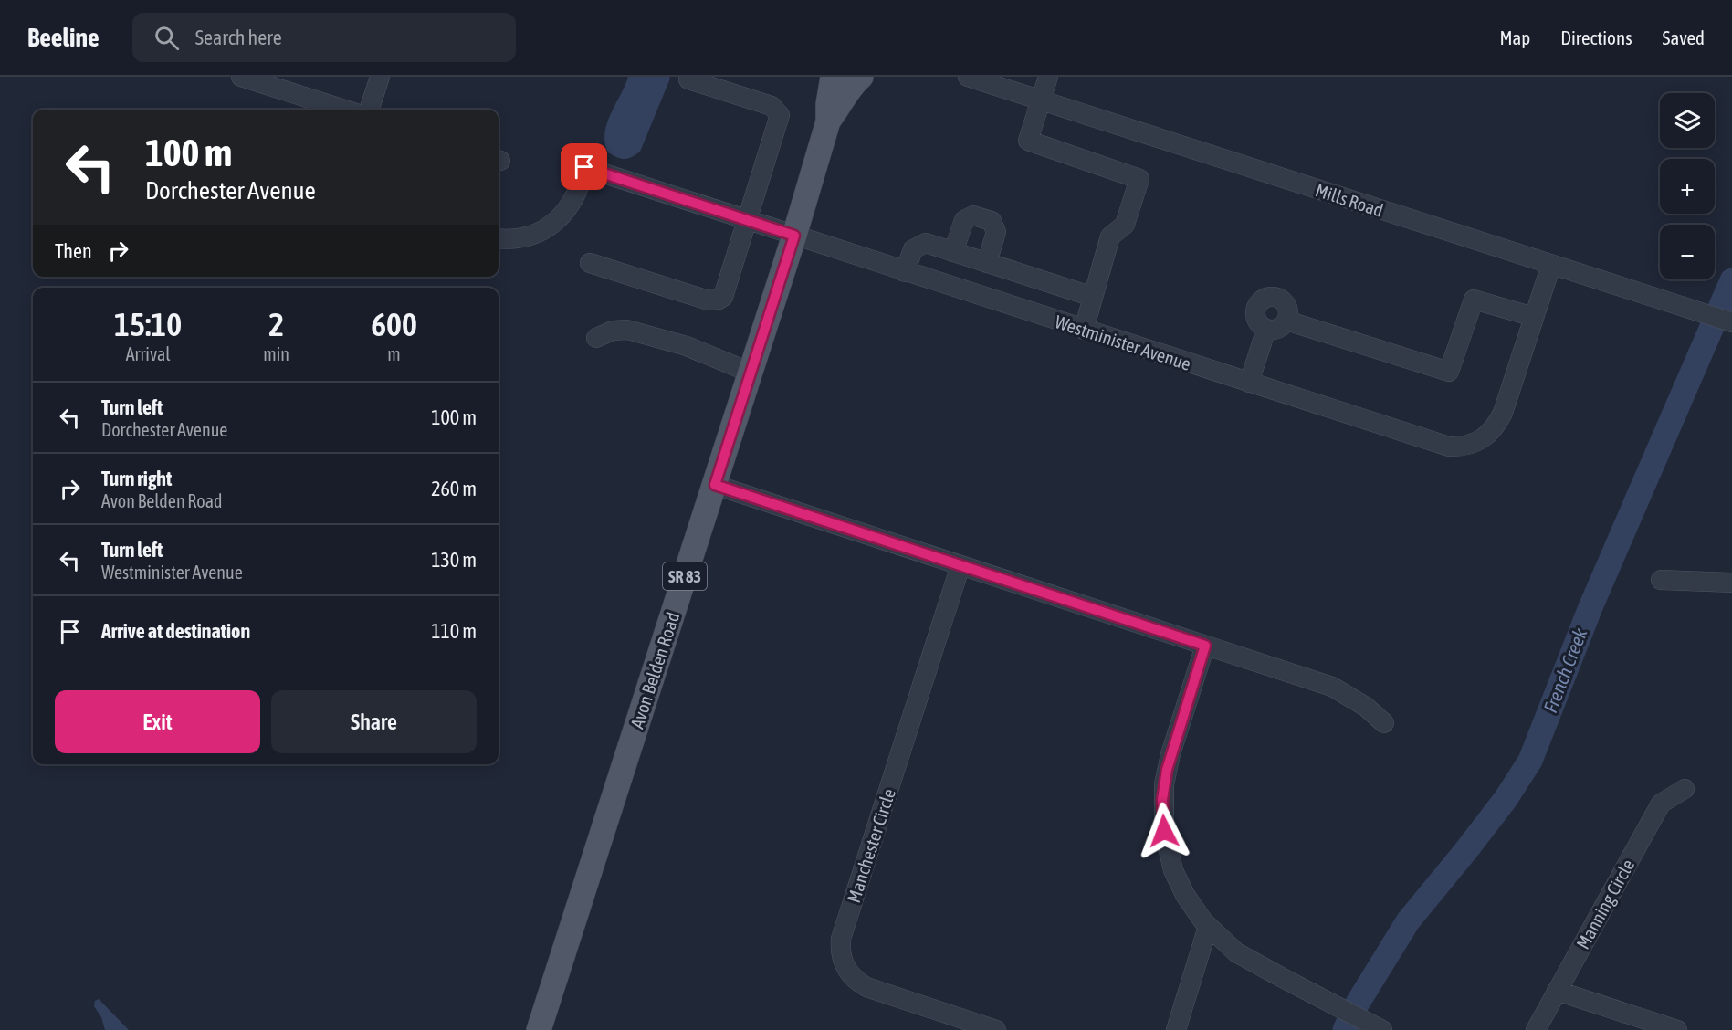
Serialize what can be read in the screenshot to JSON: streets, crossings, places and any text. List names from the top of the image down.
{
  "streets": {
    "main road": ["SR 83", "Avon Belden Road"],
    "street": [
      "Mills Road",
      "Westminister Avenue",
      "Manchester Circle",
      "Manning Circle"
    ]
  },
  "crossings": [
    ["Mills Road", "Westminister Avenue"],
    ["Westminister Avenue", "Avon Belden Road"]
  ],
  "water": ["French Creek"],
  "page": {
    "header": "Beeline",
    "search": "Search here",
    "nav": ["Map", "Directions", "Saved"],
    "map_buttons": ["+", "−"],
    "turn": ["100 m", "Dorchester Avenue"],
    "then": "Then",
    "eta": [
      "15:10",
      "Arrival",
      "2",
      "min",
      "600",
      "m"
    ],
    "list": [
      {
        "name": "Turn left",
        "note": "Dorchester Avenue",
        "value": "100 m"
      },
      {
        "name": "Turn right",
        "note": "Avon Belden Road",
        "value": "260 m"
      },
      {
        "name": "Turn left",
        "note": "Westminister Avenue",
        "value": "130 m"
      },
      {
        "name": "Arrive at destination",
        "value": "110 m"
      }
    ],
    "buttons": ["Exit", "Share"]
  }
}
